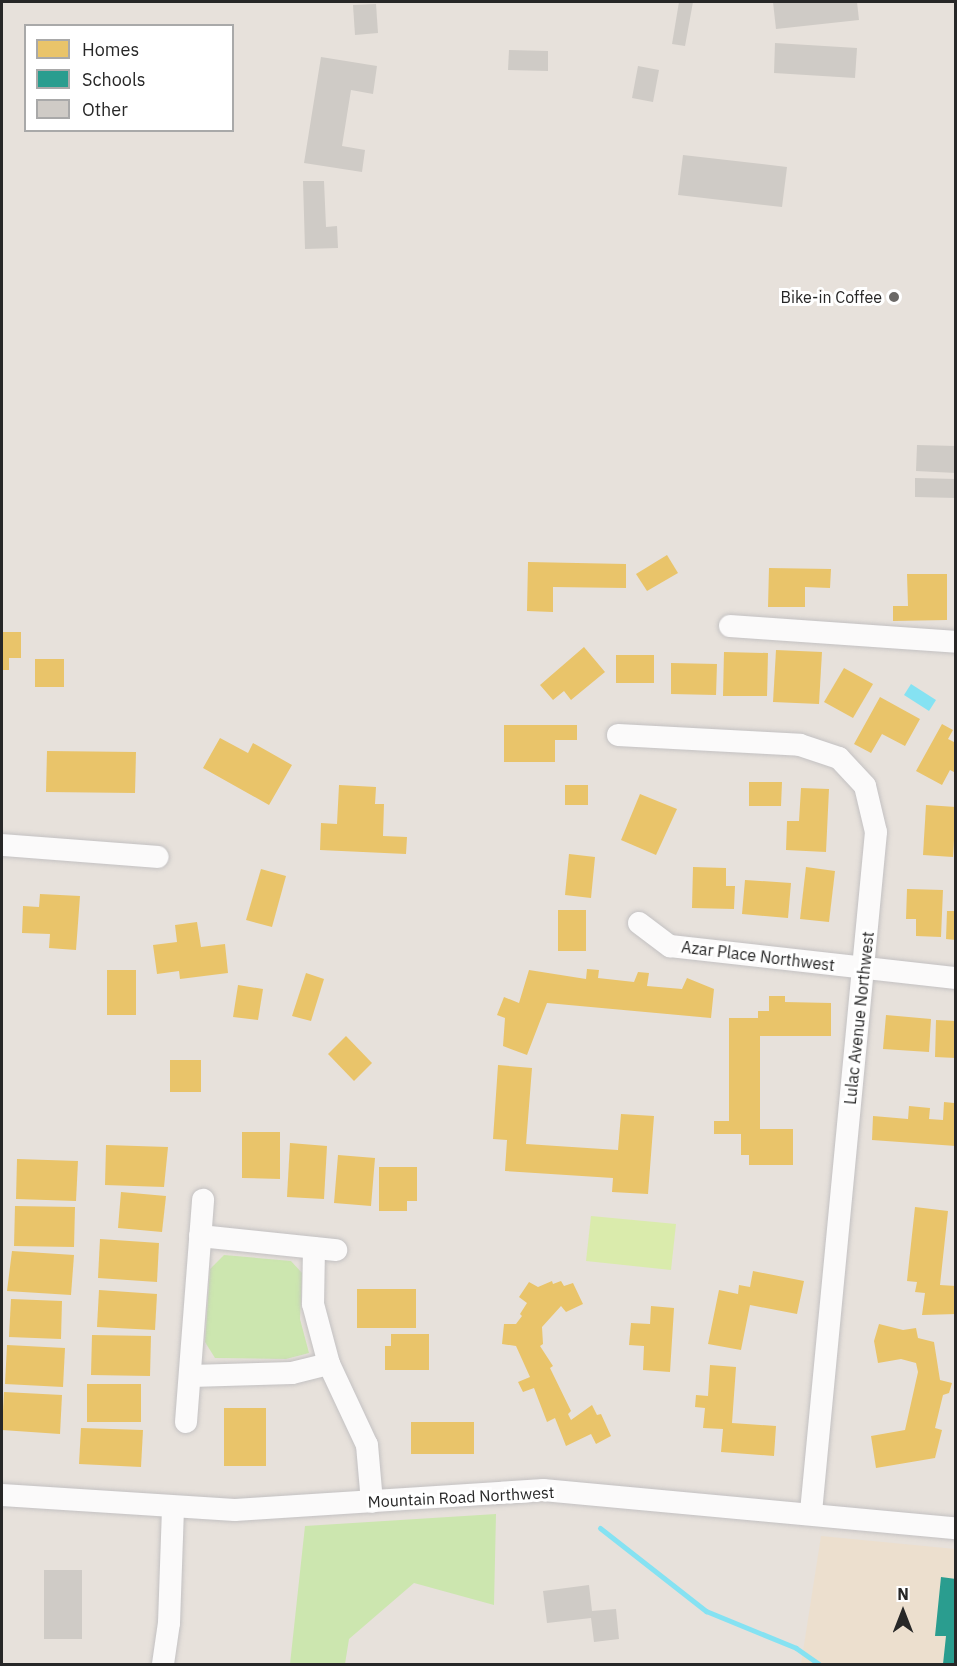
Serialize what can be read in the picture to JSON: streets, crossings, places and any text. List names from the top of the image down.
{
  "streets": {
    "street": ["Azar Place Northwest", "Lulac Avenue Northwest", "Mountain Road Northwest"]
  },
  "crossings": [
    ["Azar Place Northwest", "Lulac Avenue Northwest"],
    ["Lulac Avenue Northwest", "Mountain Road Northwest"]
  ],
  "places": ["Bike-in Coffee"],
  "legend": ["Homes", "Schools", "Other"],
  "north": "top"
}
